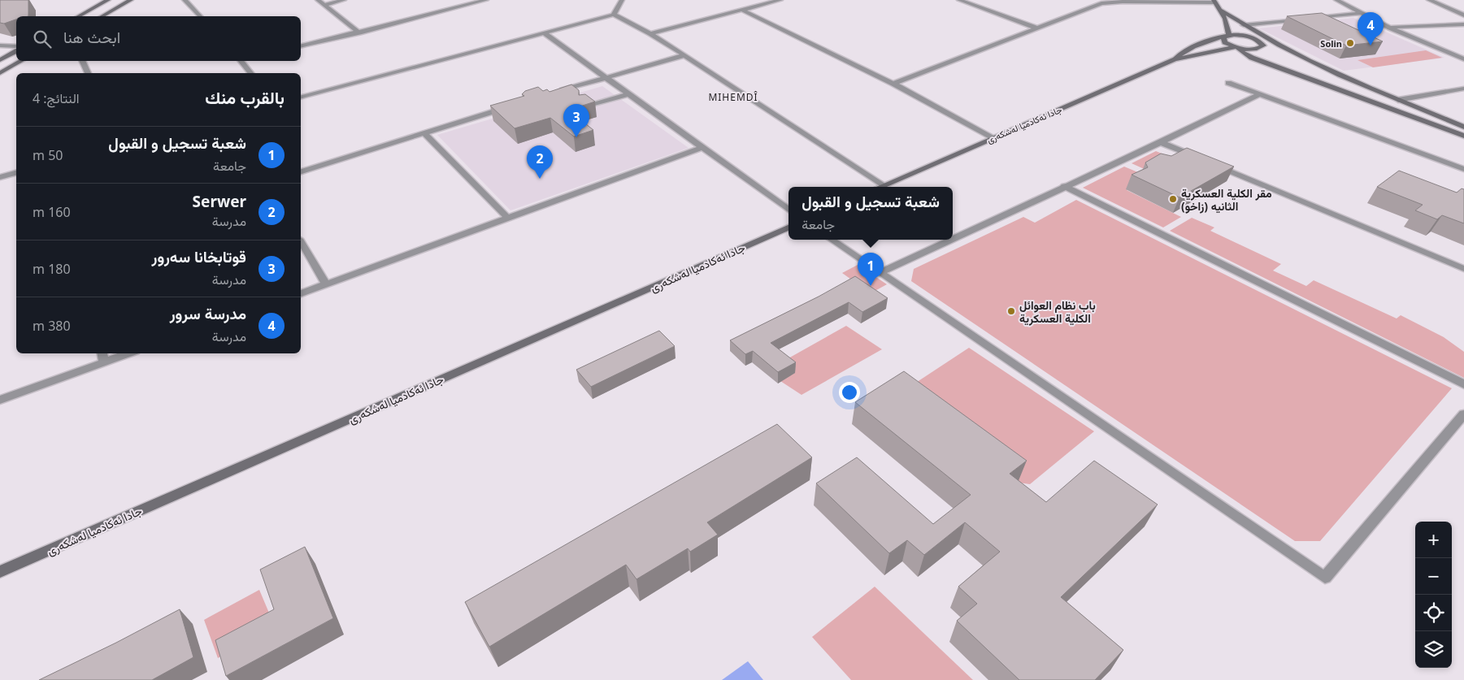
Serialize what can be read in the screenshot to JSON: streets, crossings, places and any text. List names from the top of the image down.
{
  "streets": {
    "main road": ["جادا ئه‌كادميا له‌شكه‌رى"]
  },
  "districts": ["MIHEMDÎ"],
  "places": ["Solin", "مقر الكلية العسكرية الثانيه (زاخو)", "باب نظام العوائل الكلية العسكرية"],
  "page": {
    "pins": [
      "4",
      "3",
      "2",
      "1"
    ],
    "search": "ابحث هنا",
    "heading": ["بالقرب منك", "النتائج: 4"],
    "list": [
      {
        "mark": "1",
        "name": "شعبة تسجيل و القبول",
        "note": "جامعة",
        "value": "50 m"
      },
      {
        "mark": "2",
        "name": "Serwer",
        "note": "مدرسة",
        "value": "160 m"
      },
      {
        "mark": "3",
        "name": "قوتابخانا سه‌رور",
        "note": "مدرسة",
        "value": "180 m"
      },
      {
        "mark": "4",
        "name": "مدرسة سرور",
        "note": "مدرسة",
        "value": "380 m"
      }
    ],
    "popup": ["شعبة تسجيل و القبول", "جامعة"],
    "map_buttons": ["+", "−"]
  }
}
